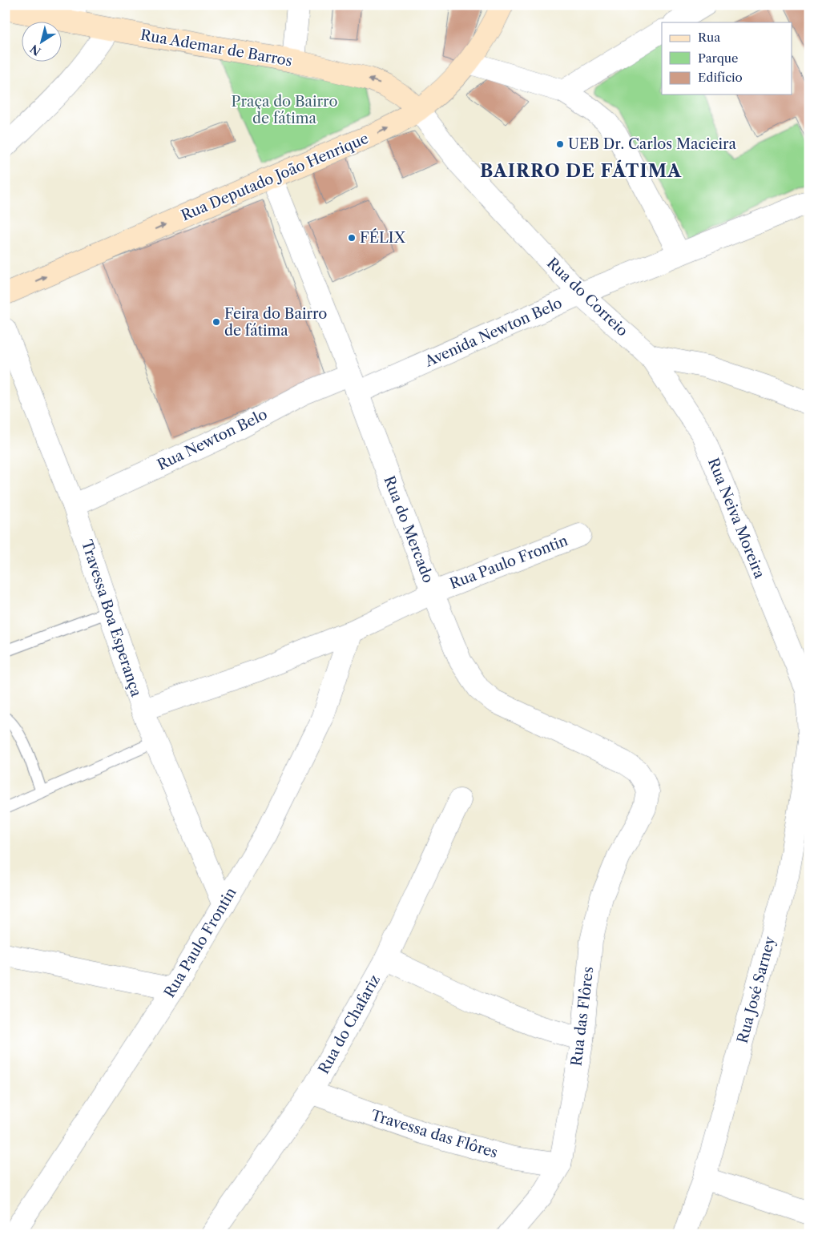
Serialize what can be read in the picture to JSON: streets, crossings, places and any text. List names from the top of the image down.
{
  "streets": {
    "main road": ["Rua Ademar de Barros", "Rua Deputado João Henrique"],
    "street": [
      "Rua do Correio",
      "Avenida Newton Belo",
      "Rua Newton Belo",
      "Rua Neiva Moreira",
      "Rua do Mercado",
      "Rua Paulo Frontin",
      "Travessa Boa Esperança",
      "Rua José Sarney",
      "Rua das Flôres",
      "Rua do Chafariz",
      "Travessa das Flôres"
    ]
  },
  "crossings": [
    ["Rua Ademar de Barros", "Rua Deputado João Henrique"],
    ["Rua Ademar de Barros", "Rua do Correio"],
    ["Rua Deputado João Henrique", "Rua do Correio"],
    ["Rua Deputado João Henrique", "Rua do Mercado"],
    ["Rua do Correio", "Avenida Newton Belo"],
    ["Rua do Correio", "Rua Neiva Moreira"],
    ["Avenida Newton Belo", "Rua Newton Belo"],
    ["Avenida Newton Belo", "Rua do Mercado"],
    ["Rua Newton Belo", "Rua do Mercado"],
    ["Rua Newton Belo", "Travessa Boa Esperança"],
    ["Rua do Mercado", "Rua Paulo Frontin"],
    ["Rua do Mercado", "Rua das Flôres"],
    ["Rua Paulo Frontin", "Travessa Boa Esperança"],
    ["Rua das Flôres", "Travessa das Flôres"],
    ["Rua do Chafariz", "Travessa das Flôres"]
  ],
  "one_way": ["Rua Deputado João Henrique"],
  "districts": ["BAIRRO DE FÁTIMA"],
  "parks": ["Praça do Bairro de fátima"],
  "places": ["UEB Dr. Carlos Macieira", "FÉLIX", "Feira do Bairro de fátima"],
  "legend": ["Rua", "Parque", "Edifício"],
  "north": "bottom left"
}
